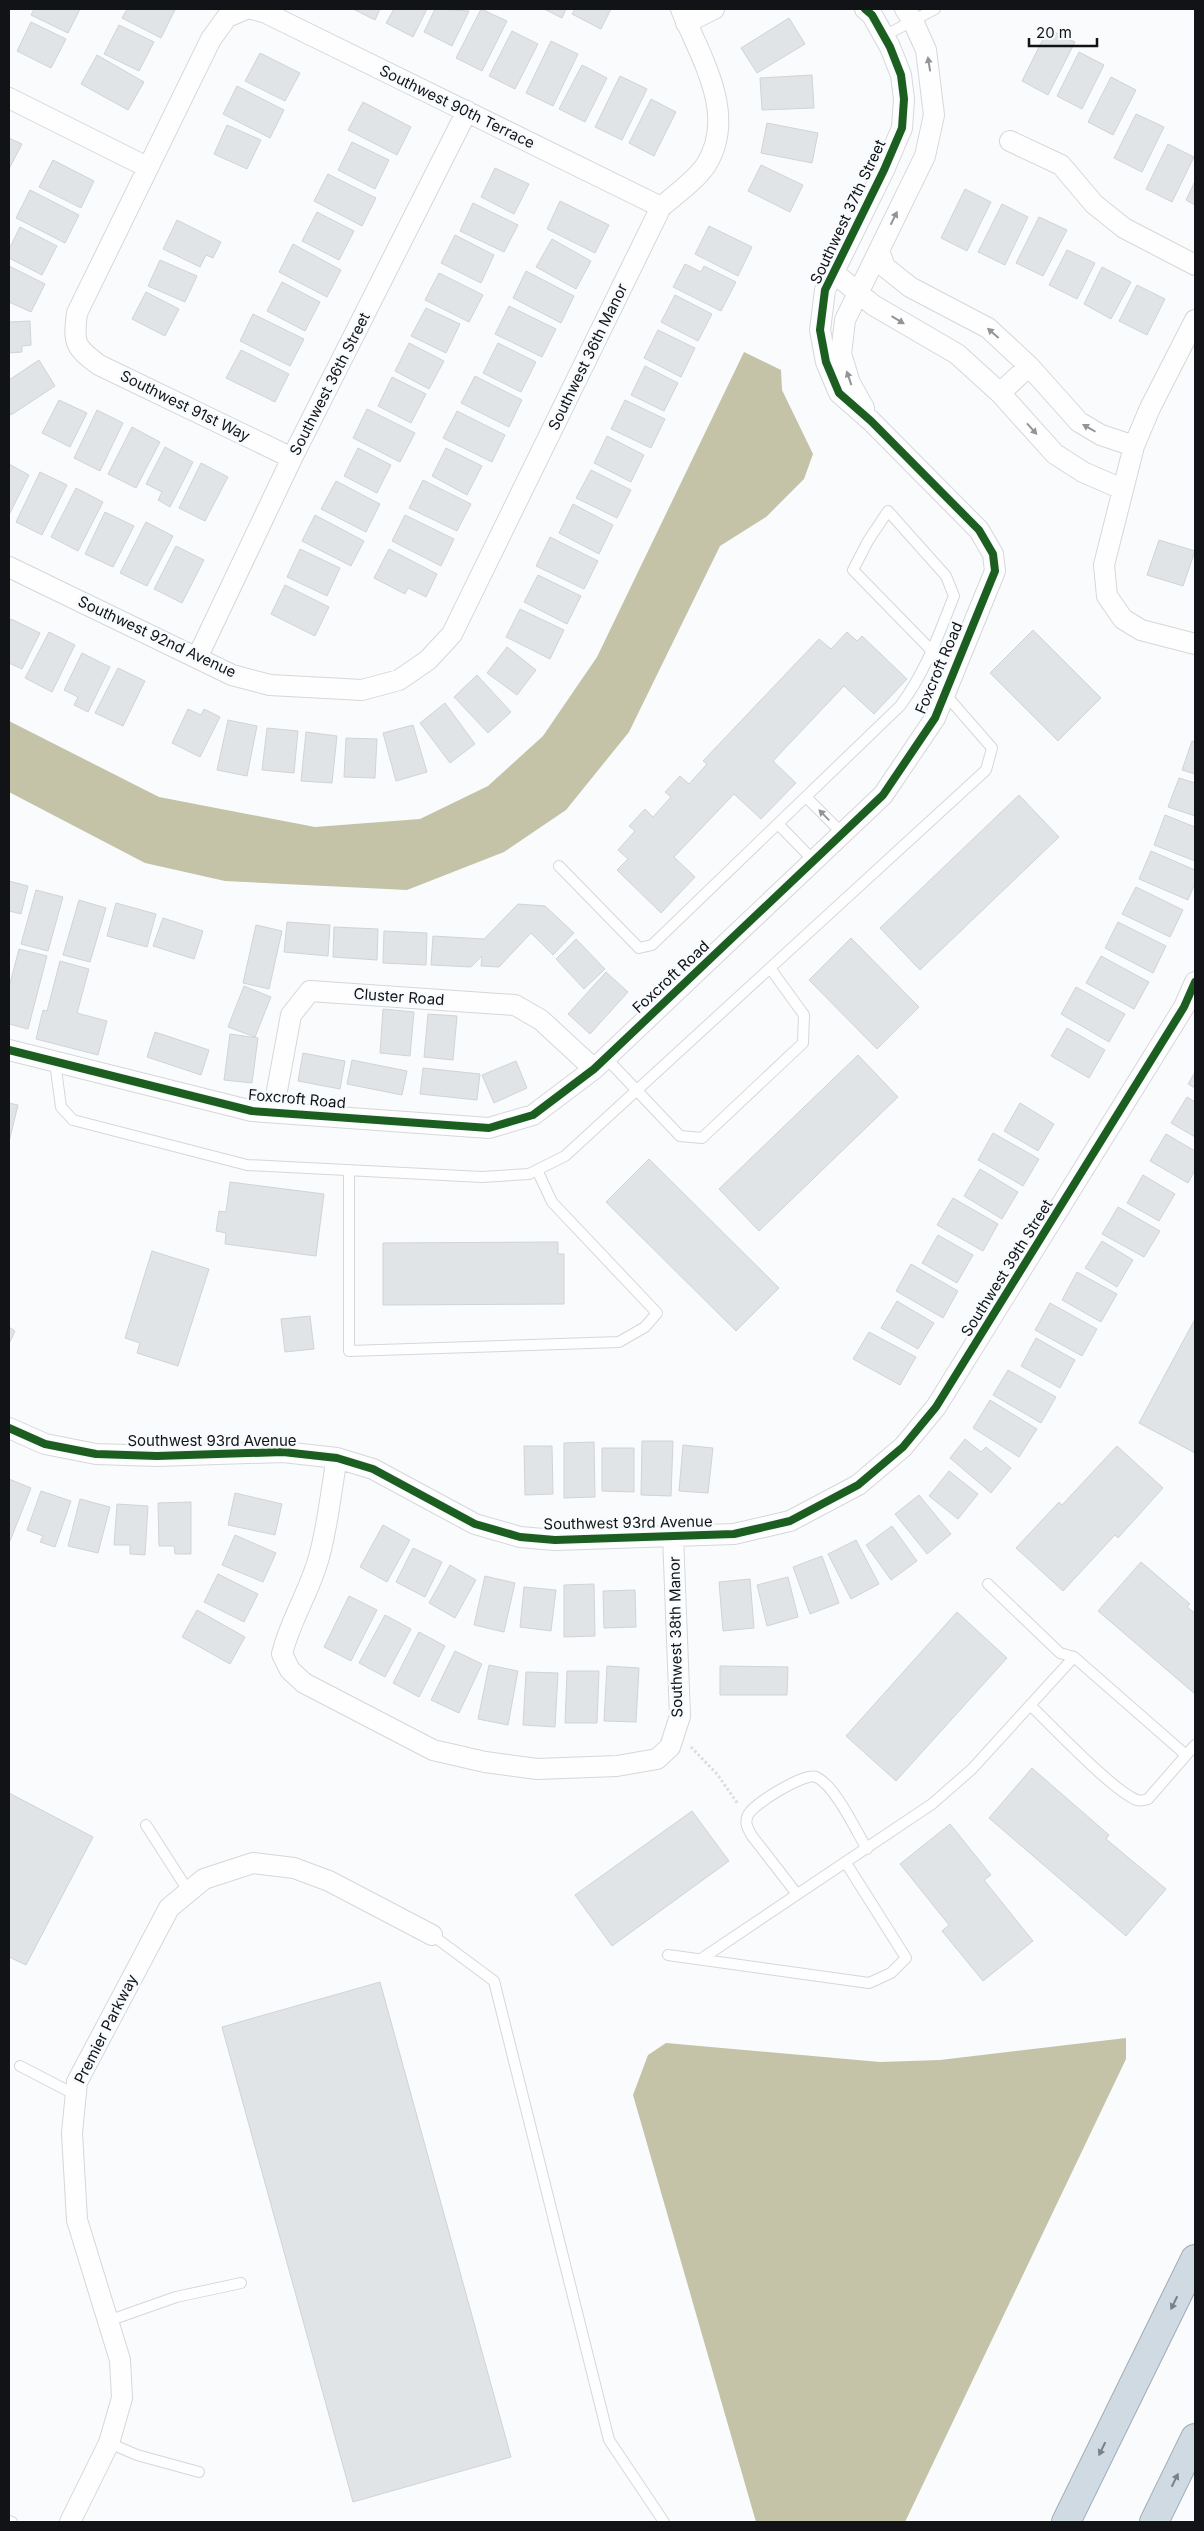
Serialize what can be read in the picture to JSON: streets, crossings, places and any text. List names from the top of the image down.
{
  "streets": {
    "street": [
      "Southwest 90th Terrace",
      "Southwest 37th Street",
      "Southwest 36th Manor",
      "Southwest 36th Street",
      "Southwest 91st Way",
      "Southwest 92nd Avenue",
      "Foxcroft Road",
      "Cluster Road",
      "Southwest 39th Street",
      "Southwest 93rd Avenue",
      "Southwest 38th Manor",
      "Premier Parkway"
    ]
  },
  "crossings": [
    ["Southwest 90th Terrace", "Southwest 36th Manor"],
    ["Southwest 90th Terrace", "Southwest 36th Street"],
    ["Southwest 37th Street", "Foxcroft Road"],
    ["Southwest 36th Manor", "Southwest 92nd Avenue"],
    ["Southwest 36th Street", "Southwest 91st Way"],
    ["Southwest 36th Street", "Southwest 92nd Avenue"],
    ["Foxcroft Road", "Cluster Road"],
    ["Southwest 39th Street", "Southwest 93rd Avenue"],
    ["Southwest 93rd Avenue", "Southwest 38th Manor"]
  ],
  "scale_bar": "20 m"
}
